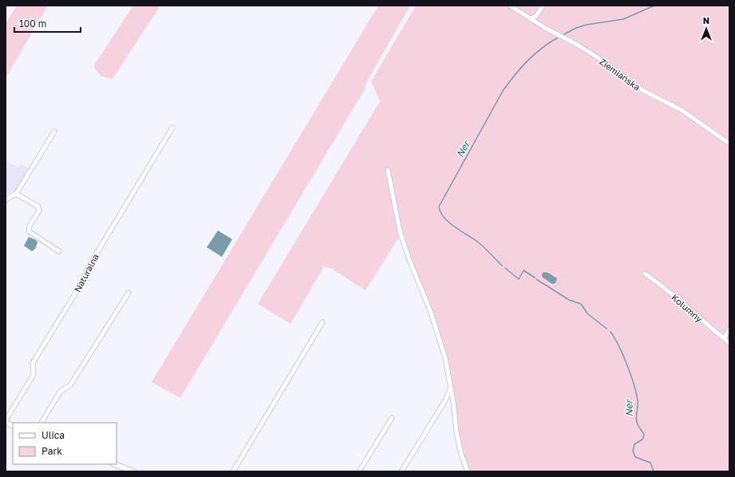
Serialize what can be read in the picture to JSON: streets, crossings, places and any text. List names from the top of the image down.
{
  "streets": {
    "street": ["Ziemiańska", "Naturalna", "Kolumny"]
  },
  "water": ["Ner"],
  "legend": ["Ulica", "Park"],
  "scale_bar": "100 m",
  "north": "top"
}
